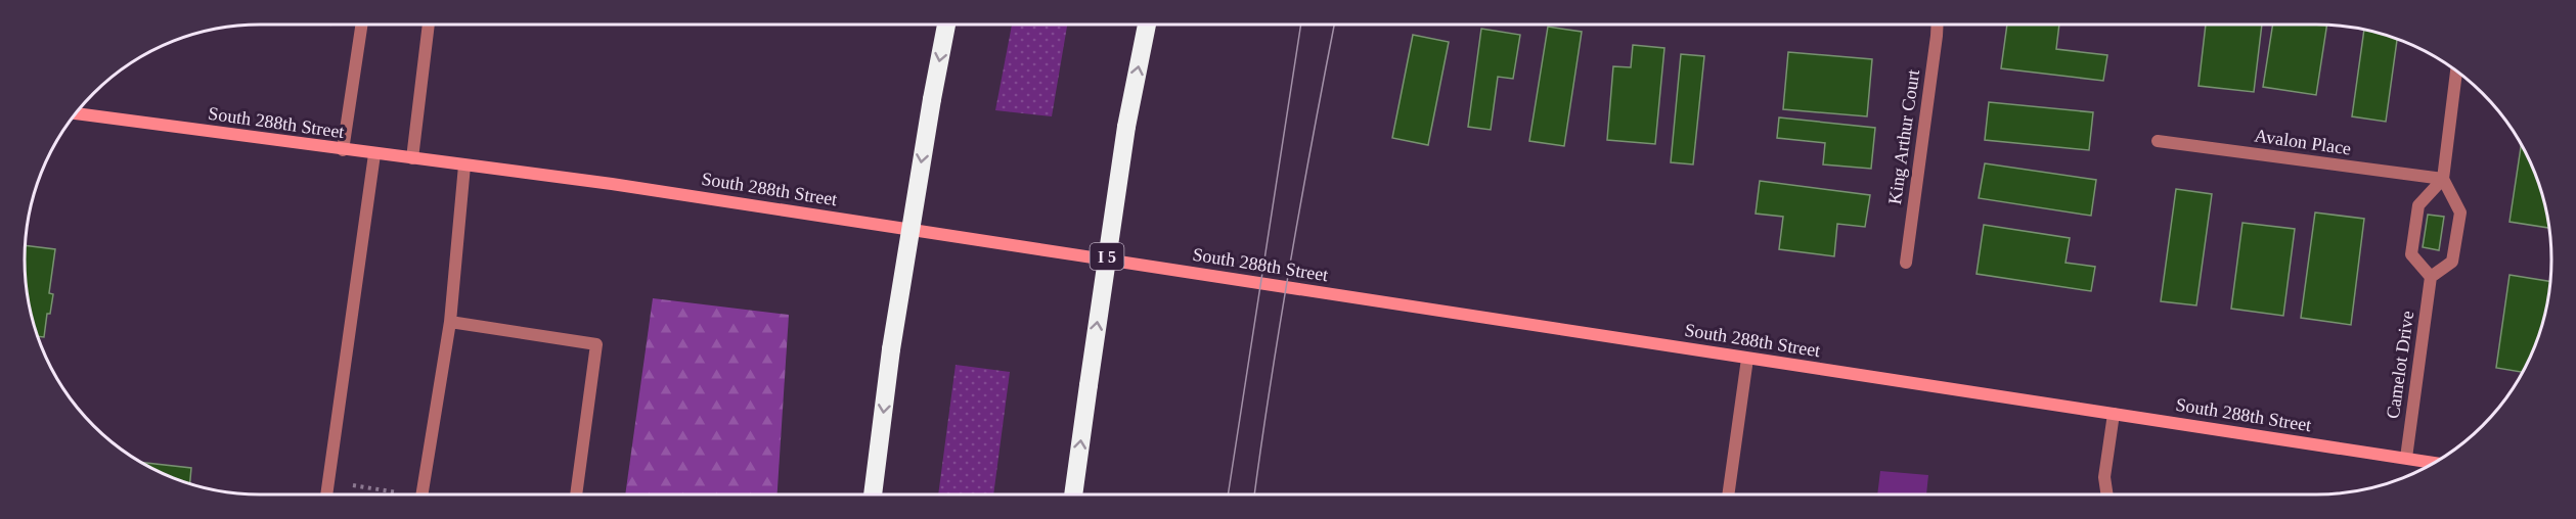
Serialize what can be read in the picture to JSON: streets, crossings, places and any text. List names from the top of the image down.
{
  "streets": {
    "highway": ["I 5"],
    "main road": ["South 288th Street"],
    "street": ["King Arthur Court", "Avalon Place", "Camelot Drive"]
  },
  "crossings": [
    ["South 288th Street", "Camelot Drive"]
  ]
}
